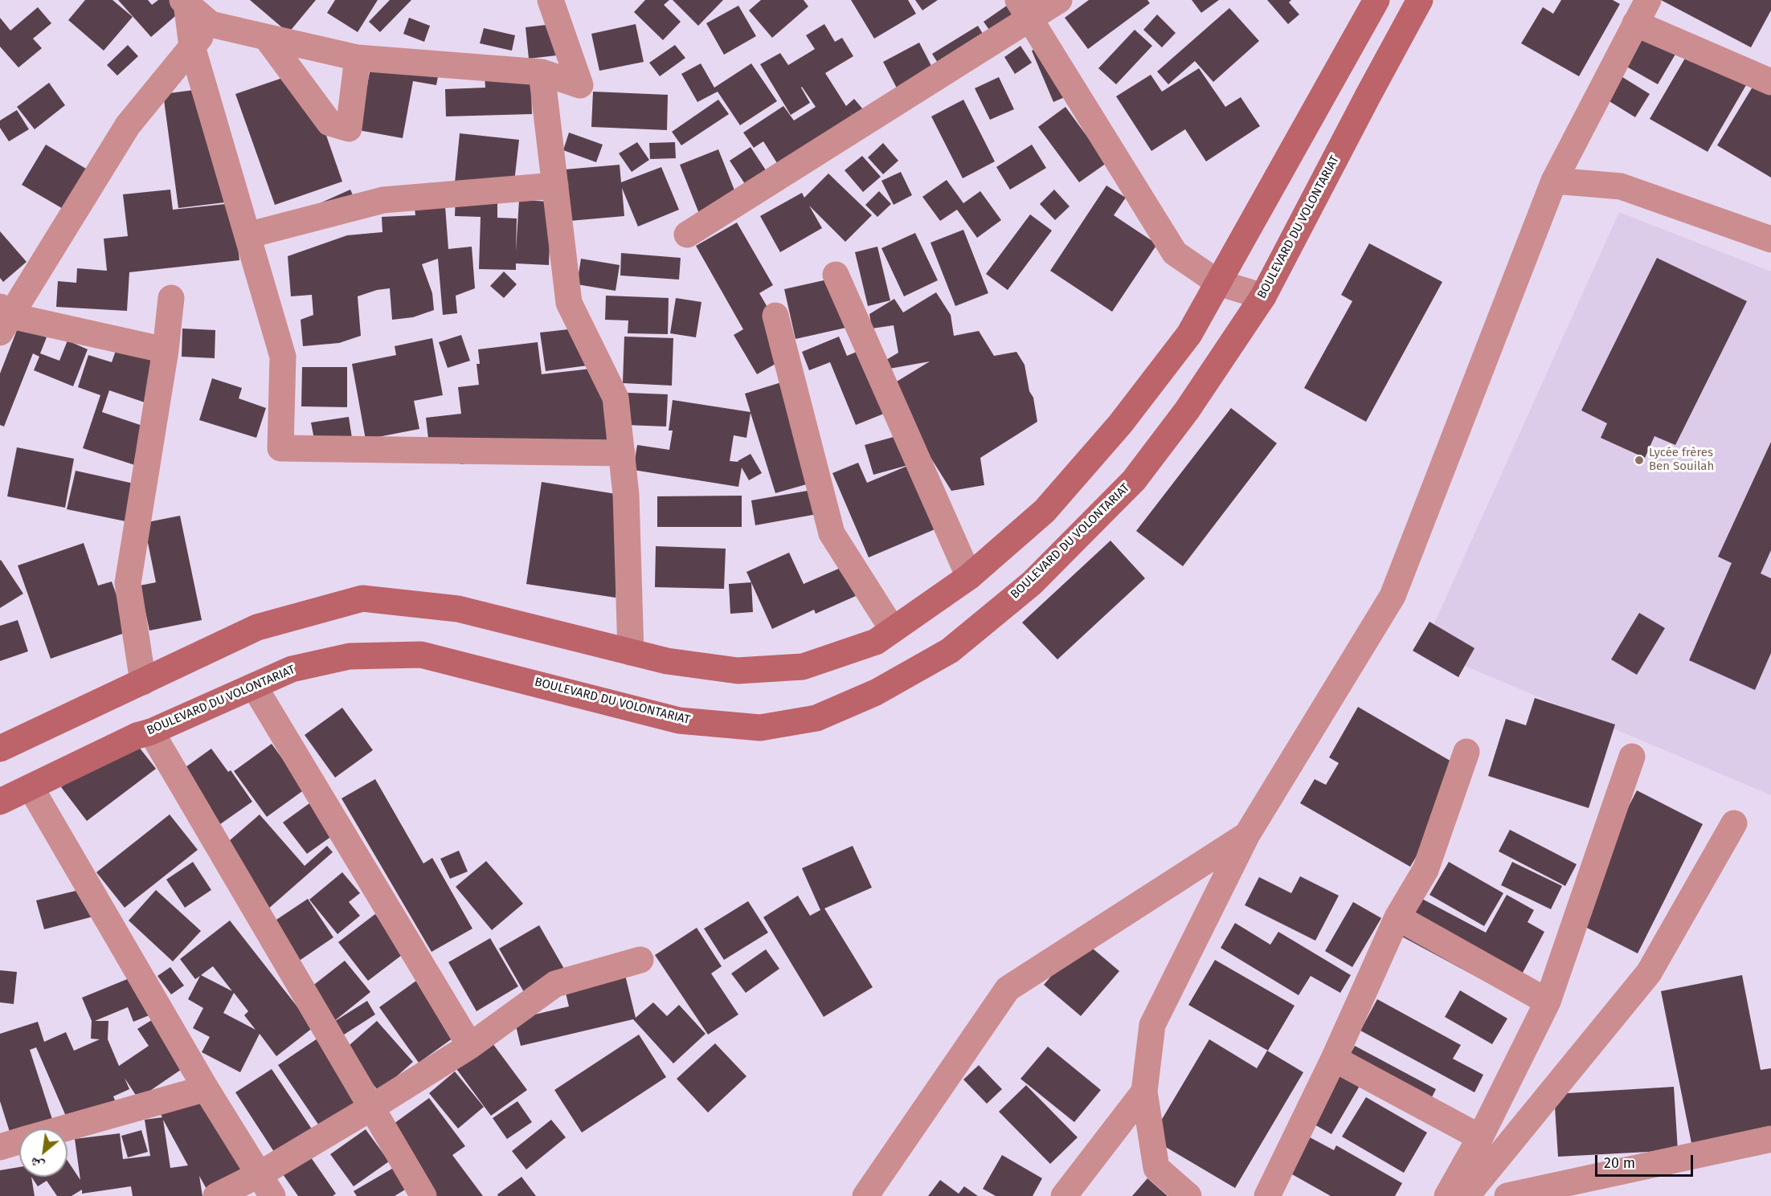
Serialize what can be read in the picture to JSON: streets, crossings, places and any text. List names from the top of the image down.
{
  "streets": {
    "main road": ["BOULEVARD DU VOLONTARIAT"]
  },
  "places": ["Lycée frères Ben Souilah"],
  "scale_bar": "20 m",
  "north": "bottom left"
}
